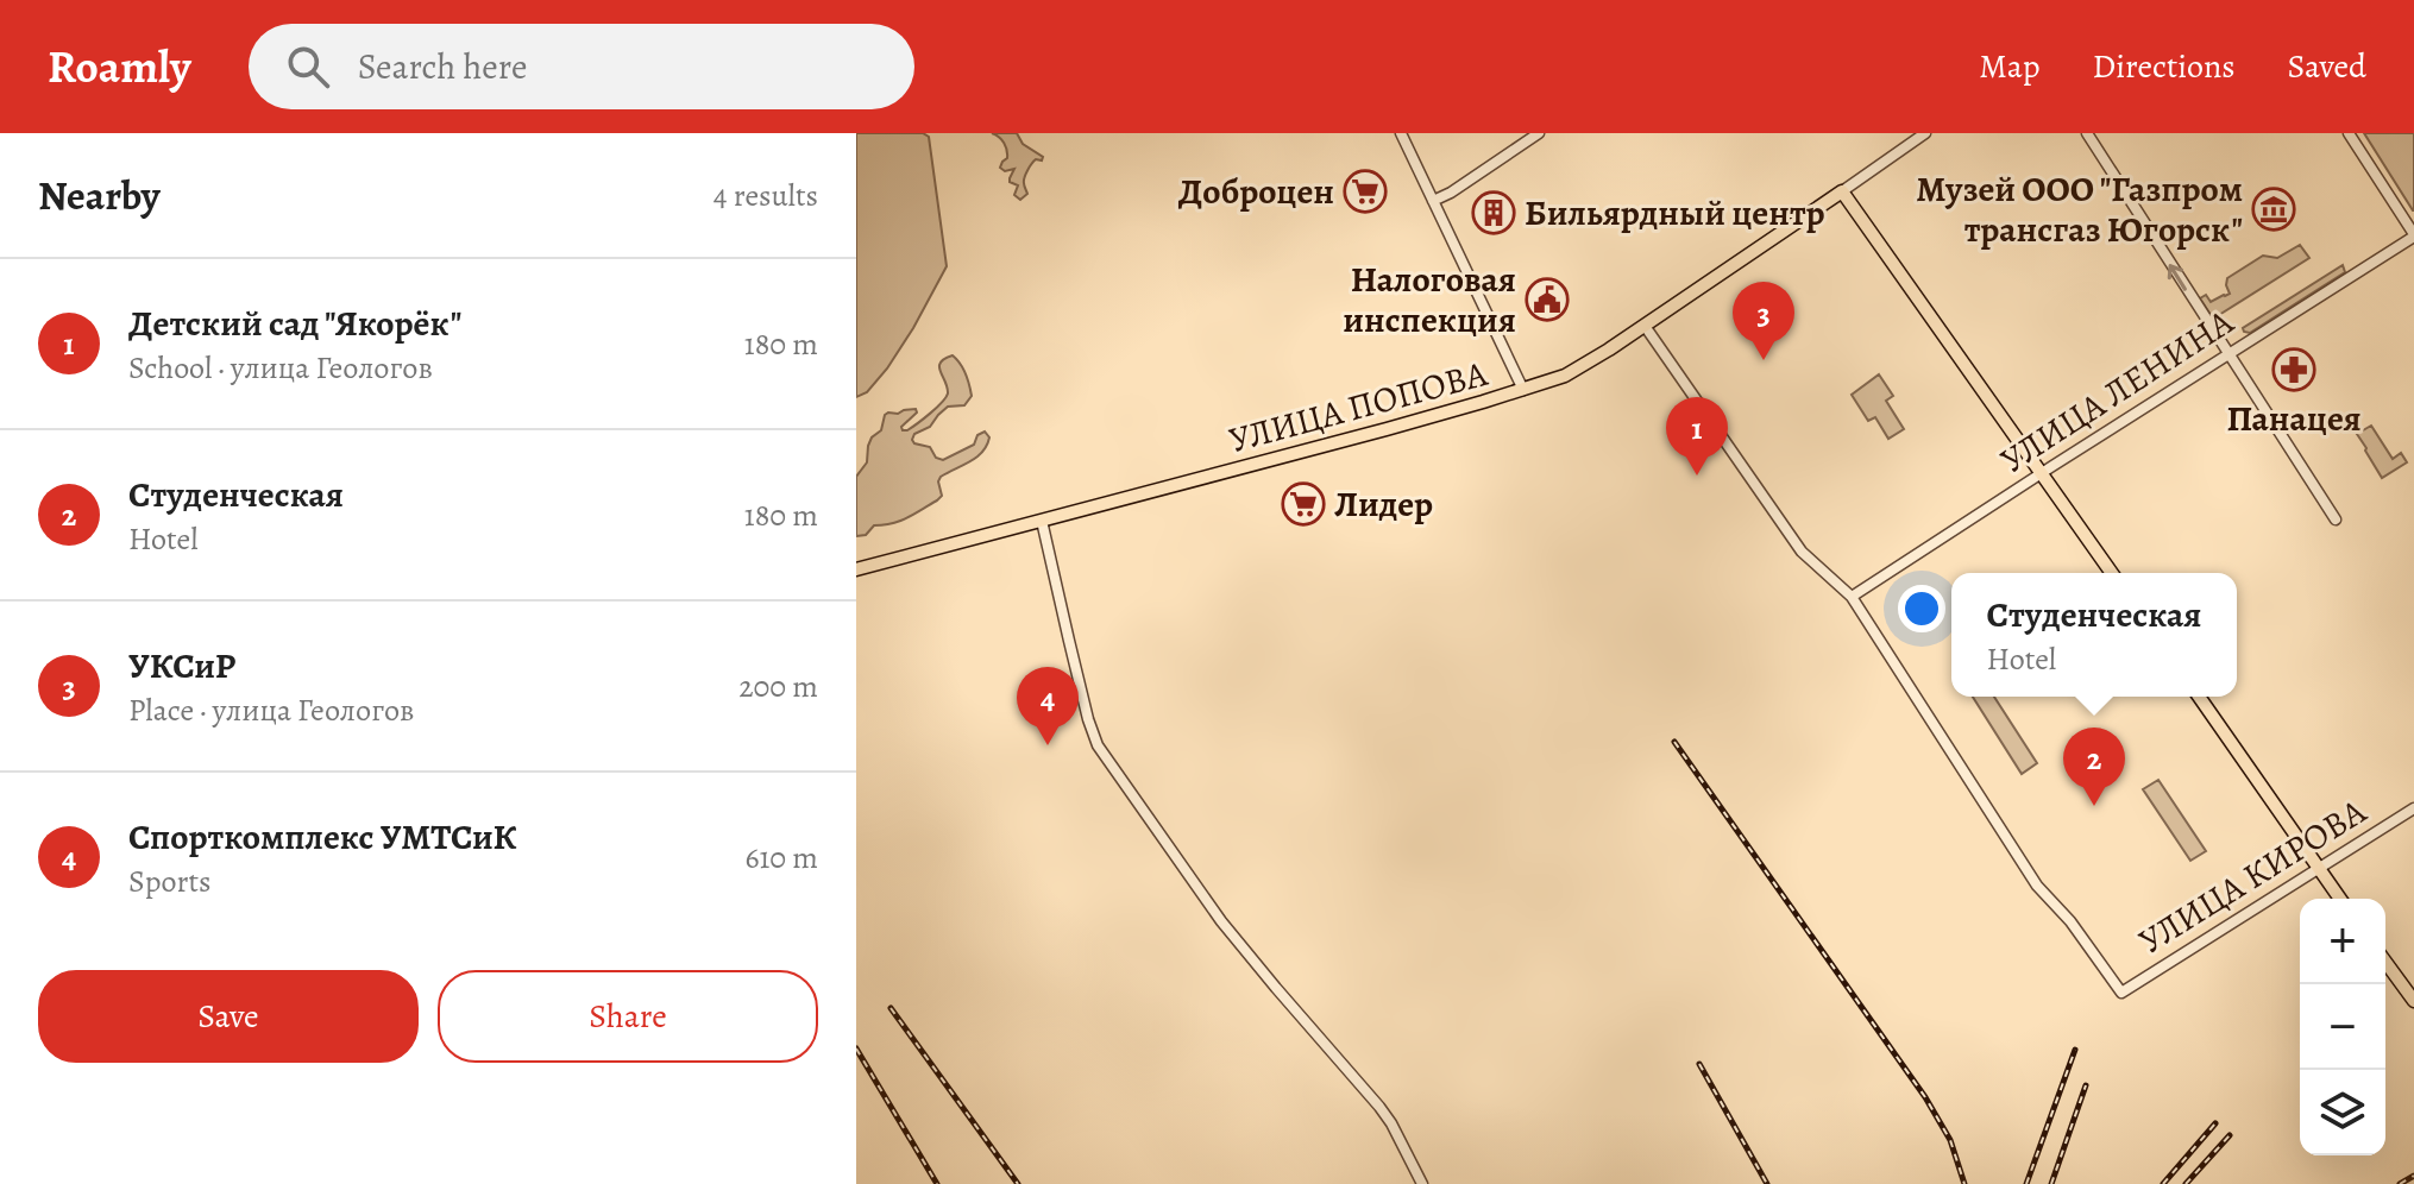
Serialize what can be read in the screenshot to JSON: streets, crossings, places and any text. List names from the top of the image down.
{
  "streets": {
    "main road": ["УЛИЦА ПОПОВА"],
    "street": ["УЛИЦА ЛЕНИНА", "УЛИЦА КИРОВА"]
  },
  "crossings": [
    ["УЛИЦА ЛЕНИНА", "УЛИЦА КИРОВА"]
  ],
  "places": {
    "supermarket": ["Доброцен", "Лидер"],
    "museum": ["Музей ООО \"Газпром трансгаз Югорск\""],
    "building": ["Бильярдный центр"],
    "public building": ["Налоговая инспекция"],
    "pharmacy": ["Панацея"]
  },
  "page": {
    "header": "Roamly",
    "search": "Search here",
    "nav": ["Map", "Directions", "Saved"],
    "heading": ["Nearby", "4 results"],
    "list": [
      {
        "mark": "1",
        "name": "Детский сад \"Якорёк\"",
        "note": "School · улица Геологов",
        "value": "180 m"
      },
      {
        "mark": "2",
        "name": "Студенческая",
        "note": "Hotel",
        "value": "180 m"
      },
      {
        "mark": "3",
        "name": "УКСиР",
        "note": "Place · улица Геологов",
        "value": "200 m"
      },
      {
        "mark": "4",
        "name": "Спорткомплекс УМТСиК",
        "note": "Sports",
        "value": "610 m"
      }
    ],
    "pins": [
      "3",
      "1",
      "4",
      "2"
    ],
    "popup": ["Студенческая", "Hotel"],
    "map_buttons": ["+", "−"],
    "buttons": ["Save", "Share"]
  }
}
